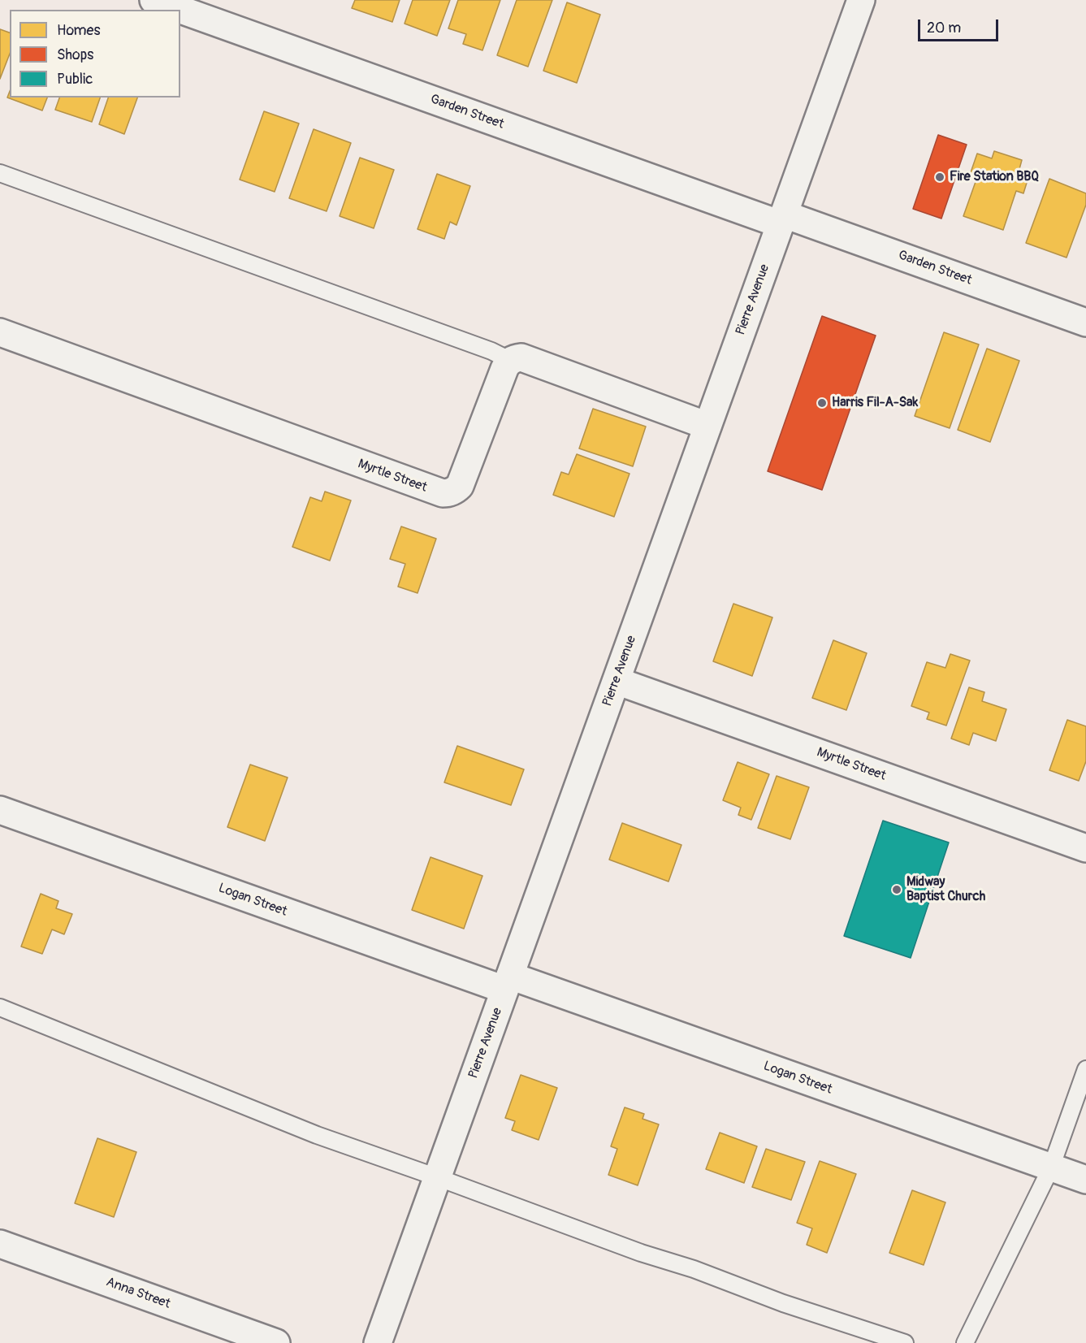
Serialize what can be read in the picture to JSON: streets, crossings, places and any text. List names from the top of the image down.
{
  "streets": {
    "street": [
      "Garden Street",
      "Pierre Avenue",
      "Myrtle Street",
      "Logan Street",
      "Anna Street"
    ]
  },
  "crossings": [
    ["Garden Street", "Pierre Avenue"],
    ["Pierre Avenue", "Myrtle Street"],
    ["Pierre Avenue", "Logan Street"]
  ],
  "places": ["Fire Station BBQ", "Harris Fil-A-Sak", "Midway Baptist Church"],
  "legend": ["Homes", "Shops", "Public"],
  "scale_bar": "20 m"
}
